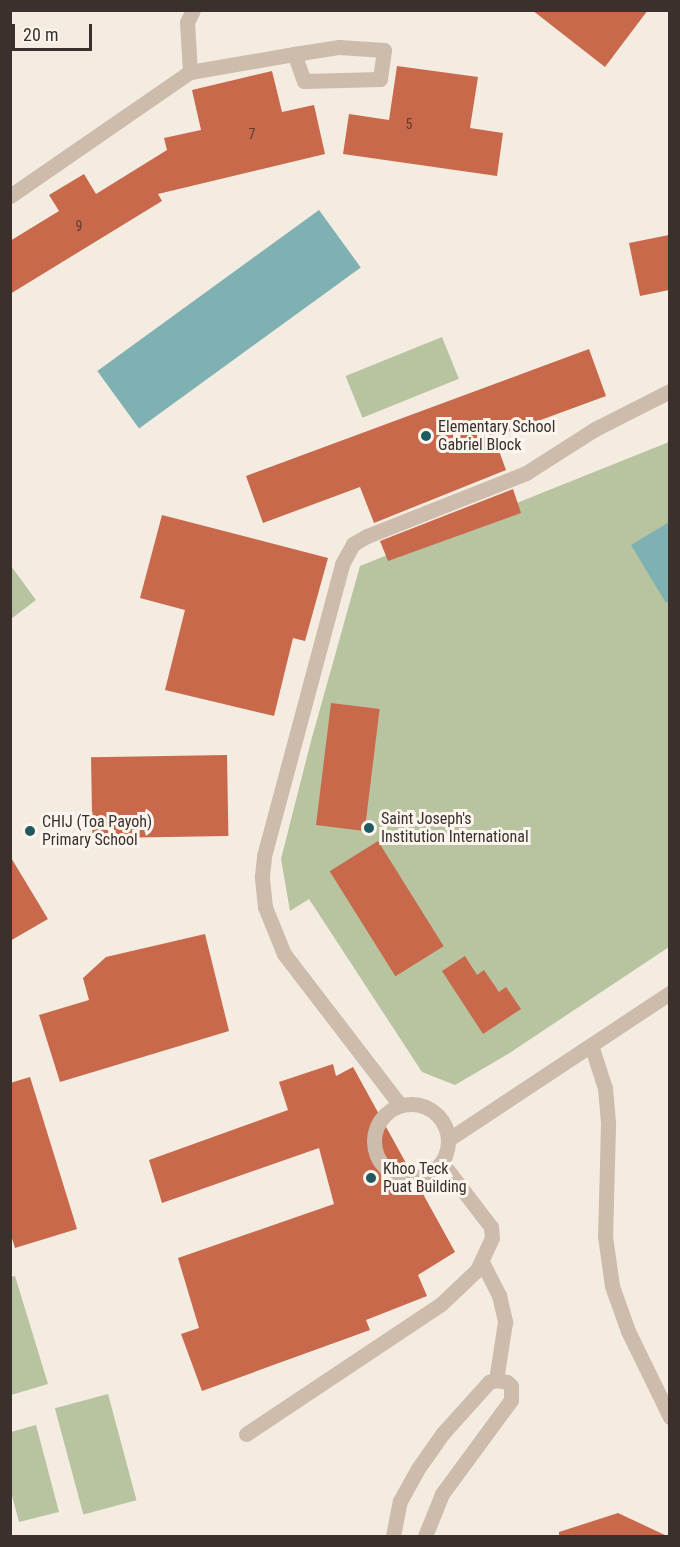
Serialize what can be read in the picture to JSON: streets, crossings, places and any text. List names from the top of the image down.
{
  "places": [
    "Elementary School Gabriel Block",
    "Saint Joseph's Institution International",
    "CHIJ (Toa Payoh) Primary School",
    "Khoo Teck Puat Building"
  ],
  "house_numbers": ["5", "7", "9"],
  "scale_bar": "20 m"
}
